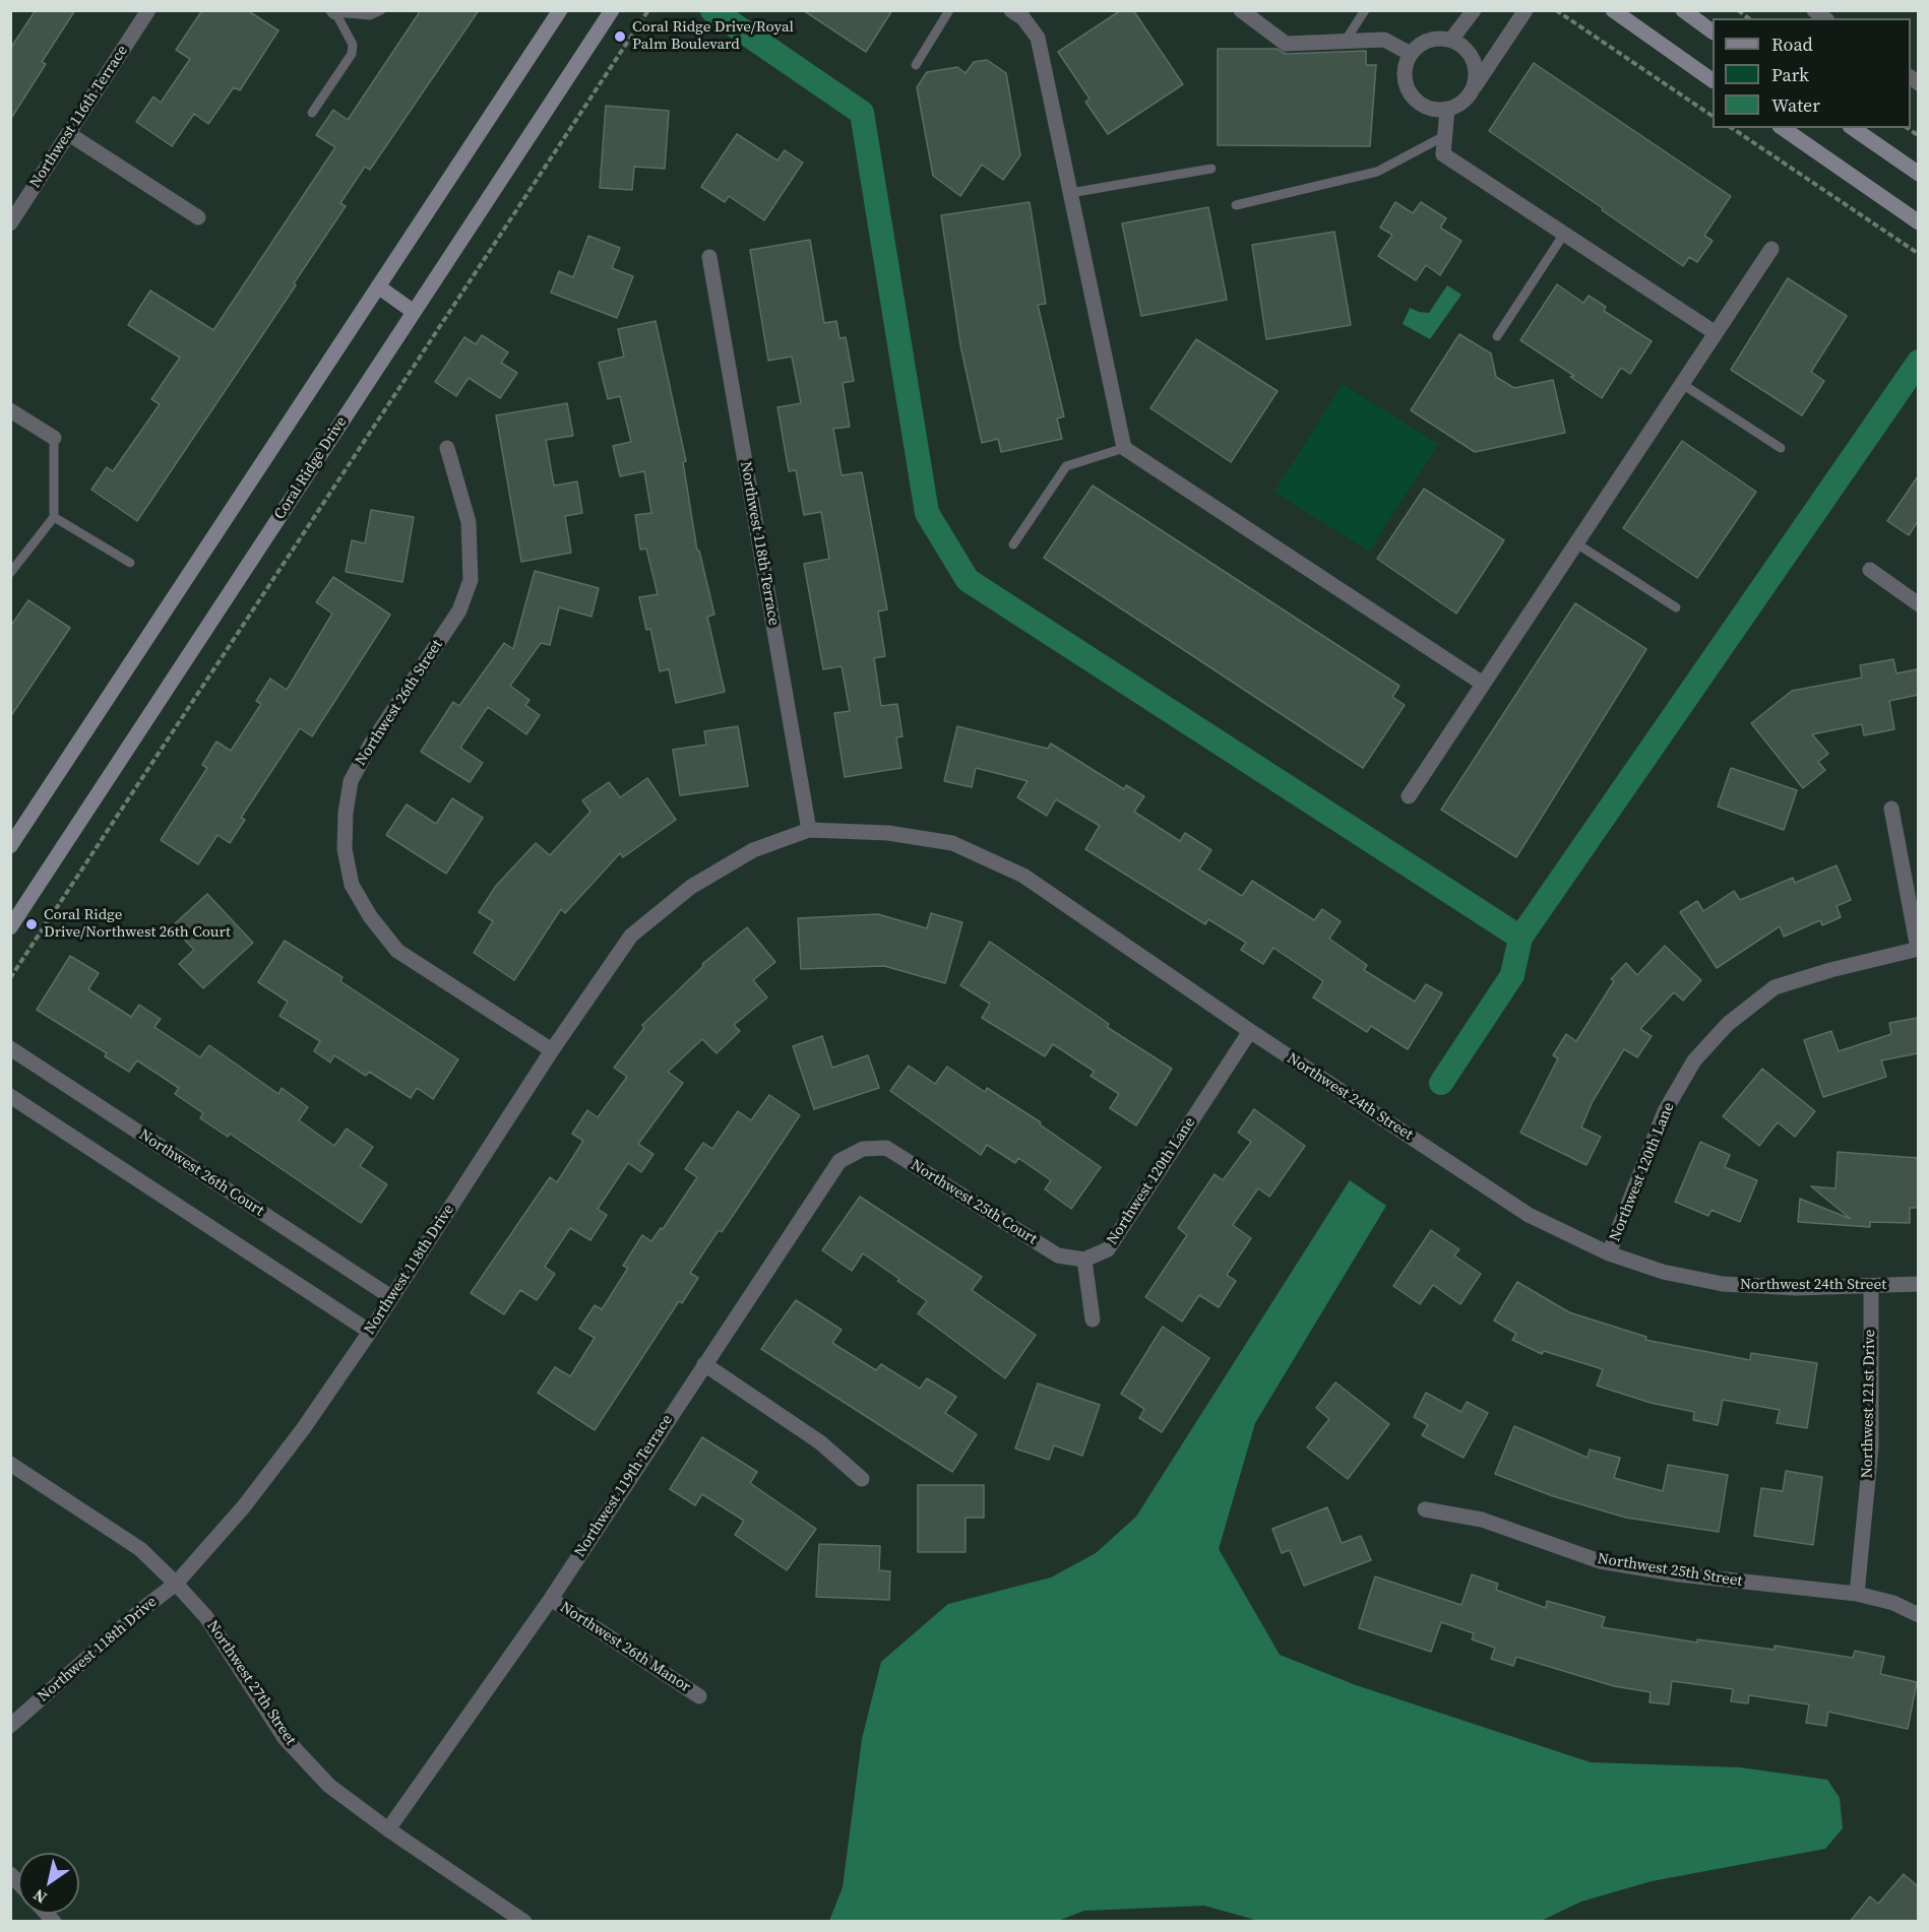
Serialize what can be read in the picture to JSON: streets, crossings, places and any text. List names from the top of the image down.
{
  "streets": {
    "main road": ["Coral Ridge Drive"],
    "street": [
      "Northwest 116th Terrace",
      "Northwest 118th Terrace",
      "Northwest 26th Street",
      "Northwest 24th Street",
      "Northwest 120th Lane",
      "Northwest 26th Court",
      "Northwest 25th Court",
      "Northwest 118th Drive",
      "Northwest 121st Drive",
      "Northwest 119th Terrace",
      "Northwest 25th Street",
      "Northwest 26th Manor",
      "Northwest 27th Street"
    ]
  },
  "crossings": [
    ["Northwest 118th Terrace", "Northwest 24th Street"],
    ["Northwest 118th Terrace", "Northwest 118th Drive"],
    ["Northwest 26th Street", "Northwest 118th Drive"],
    ["Northwest 24th Street", "Northwest 120th Lane"],
    ["Northwest 24th Street", "Northwest 118th Drive"],
    ["Northwest 24th Street", "Northwest 121st Drive"],
    ["Northwest 120th Lane", "Northwest 25th Court"],
    ["Northwest 26th Court", "Northwest 118th Drive"],
    ["Northwest 25th Court", "Northwest 119th Terrace"],
    ["Northwest 118th Drive", "Northwest 27th Street"],
    ["Northwest 121st Drive", "Northwest 25th Street"],
    ["Northwest 119th Terrace", "Northwest 26th Manor"],
    ["Northwest 119th Terrace", "Northwest 27th Street"]
  ],
  "places": ["Coral Ridge Drive/Royal Palm Boulevard", "Coral Ridge Drive/Northwest 26th Court"],
  "legend": ["Road", "Park", "Water"],
  "north": "bottom left"
}
